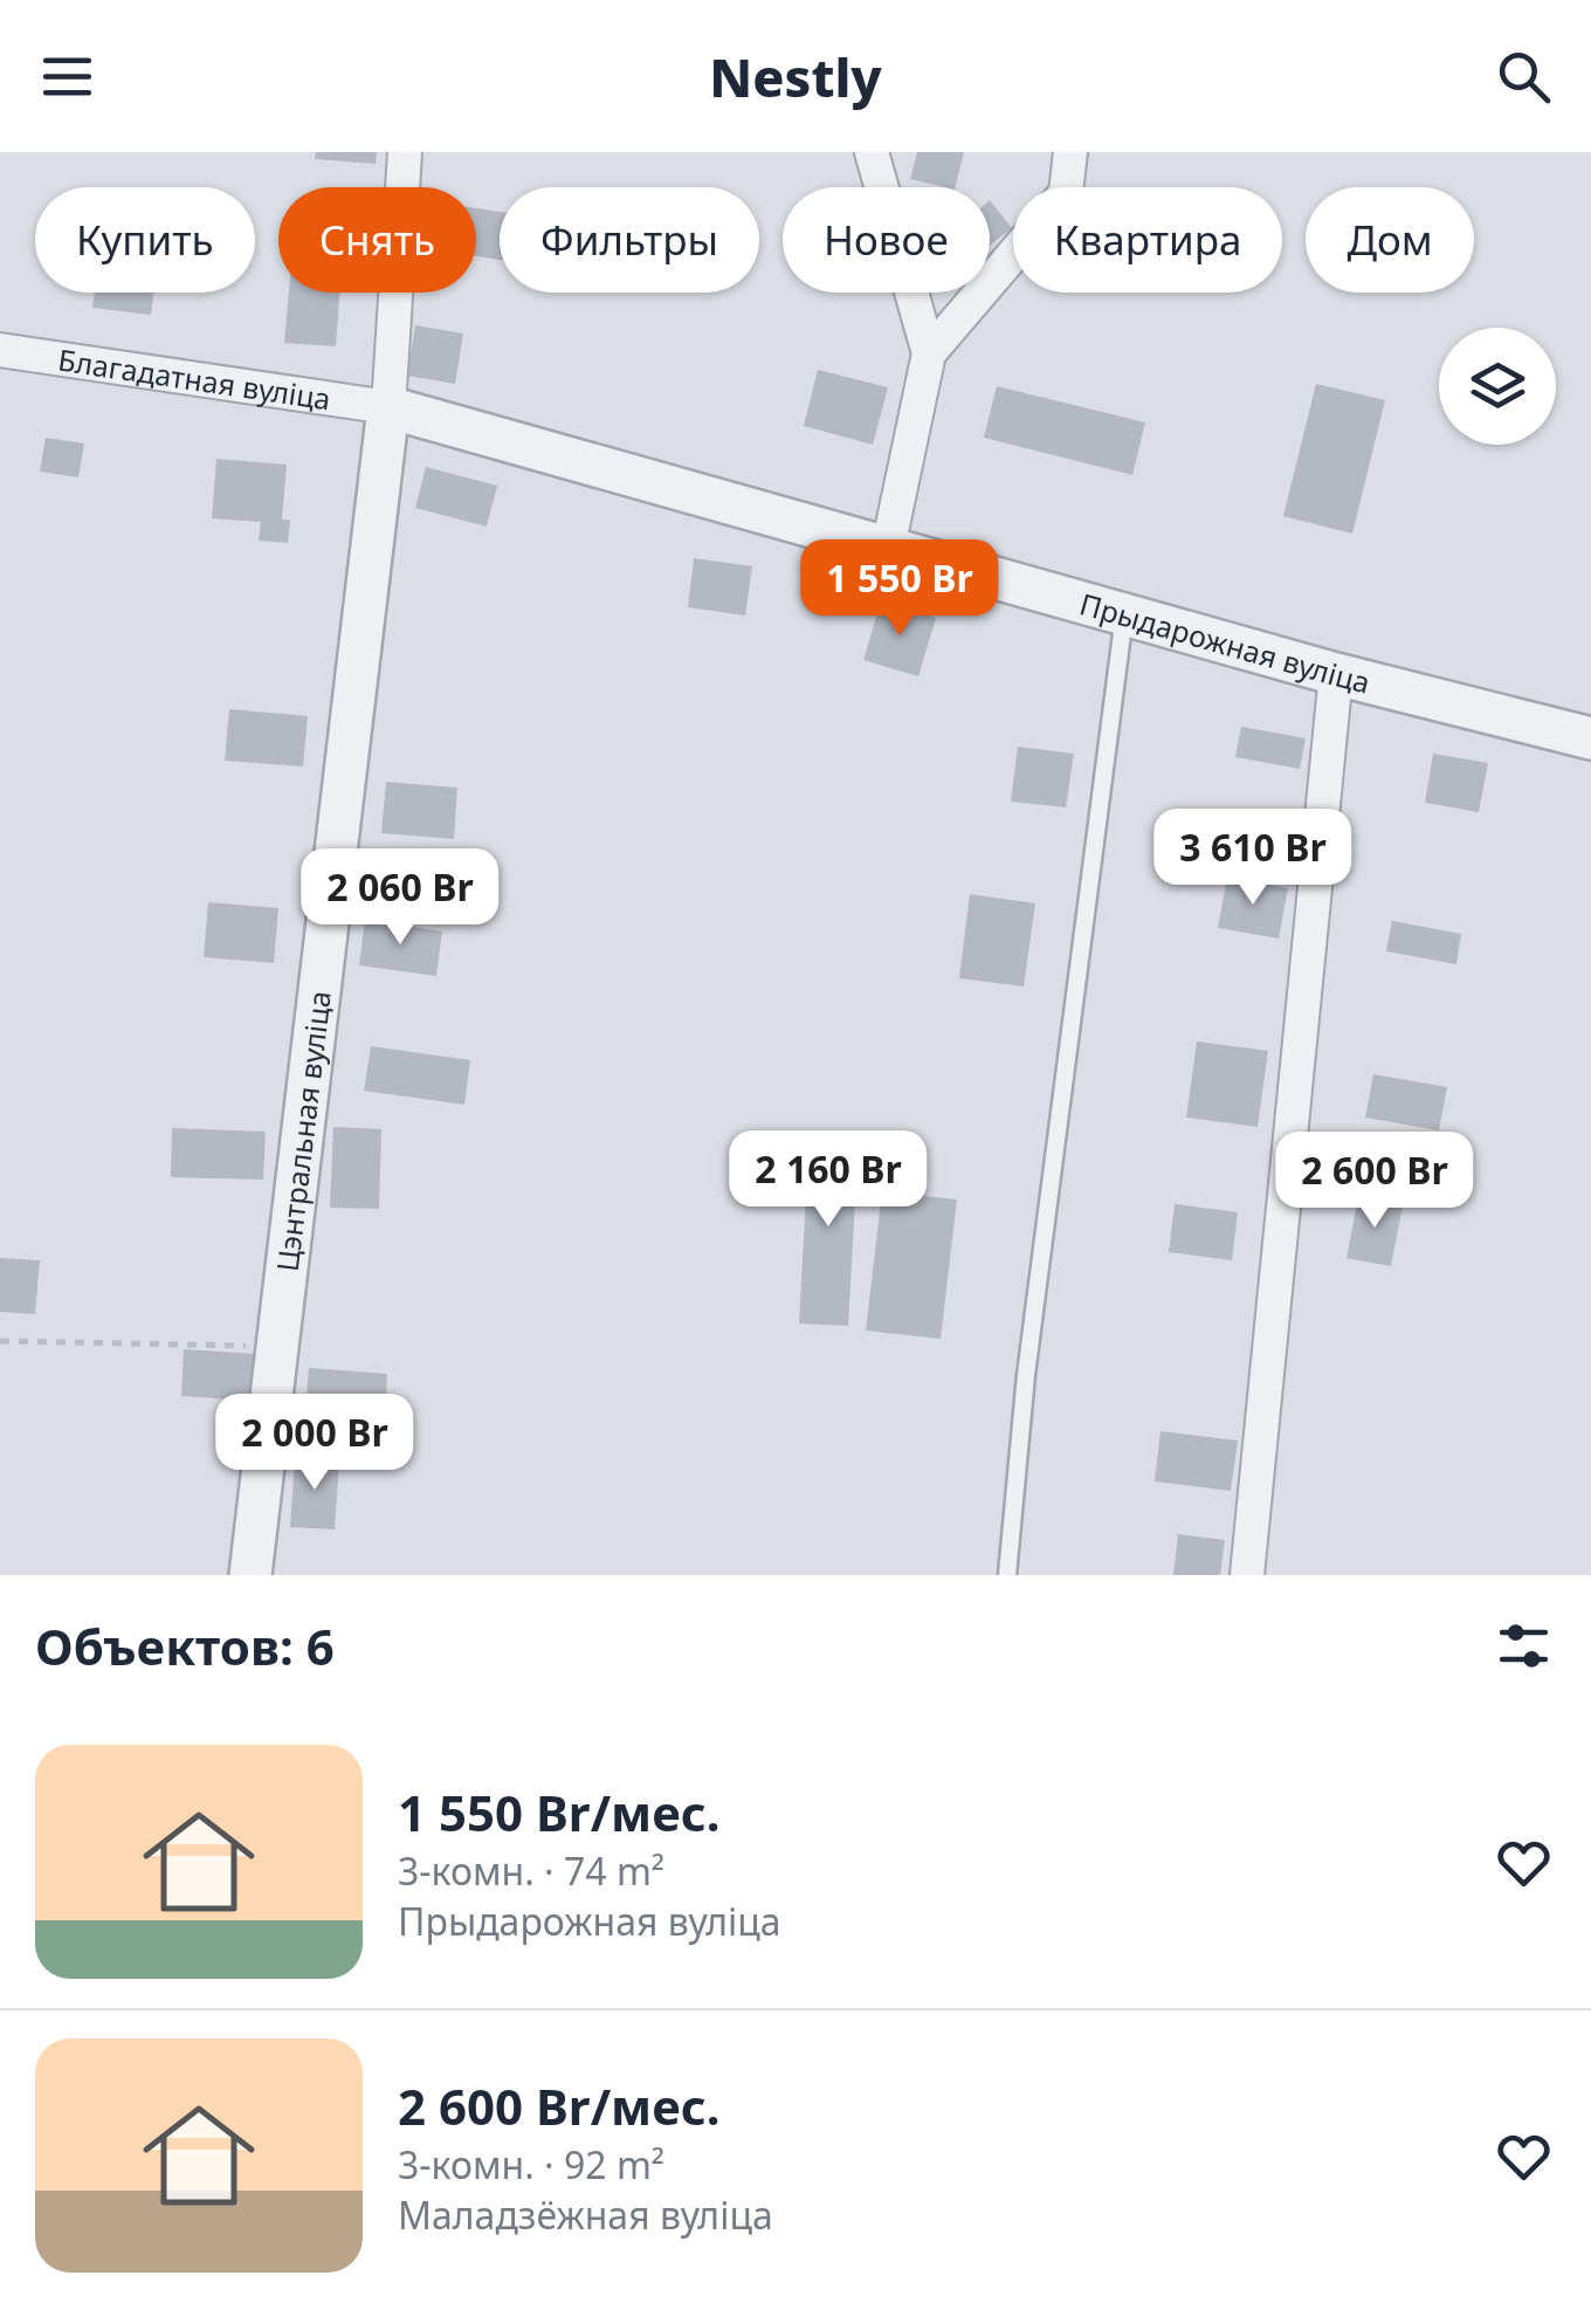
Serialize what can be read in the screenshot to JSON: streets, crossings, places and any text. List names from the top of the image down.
{
  "streets": {
    "street": ["Благадатная вуліца", "Прыдарожная вуліца", "Цэнтральная вуліца"]
  },
  "crossings": [
    ["Благадатная вуліца", "Прыдарожная вуліца"],
    ["Благадатная вуліца", "Цэнтральная вуліца"],
    ["Прыдарожная вуліца", "Цэнтральная вуліца"]
  ],
  "page": {
    "header": "Nestly",
    "chip": [
      "Купить",
      "Снять",
      "Фильтры",
      "Новое",
      "Квартира",
      "Дом"
    ],
    "price": [
      "1 550 Br",
      "3 610 Br",
      "2 060 Br",
      "2 160 Br",
      "2 600 Br",
      "2 000 Br"
    ],
    "heading": "Объектов: 6",
    "list": [
      {
        "name": "1 550 Br/мес.",
        "note": "3-комн. · 74 m² · Прыдарожная вуліца"
      },
      {
        "name": "2 600 Br/мес.",
        "note": "3-комн. · 92 m² · Маладзёжная вуліца"
      }
    ]
  }
}
